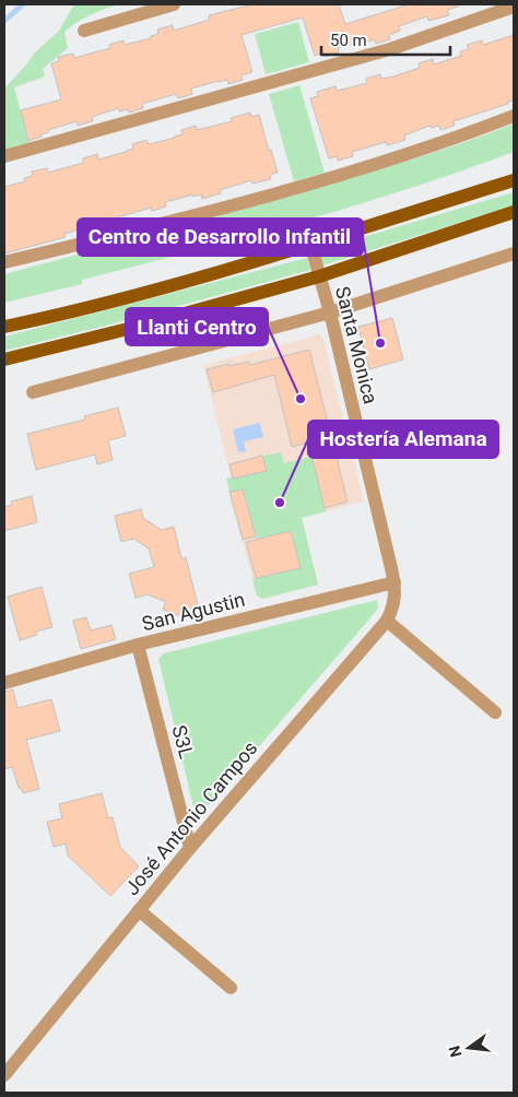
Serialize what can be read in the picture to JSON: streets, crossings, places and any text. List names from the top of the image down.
{
  "streets": {
    "street": [
      "Santa Monica",
      "San Agustin",
      "S3L",
      "José Antonio Campos"
    ]
  },
  "crossings": [
    ["Santa Monica", "San Agustin"],
    ["Santa Monica", "José Antonio Campos"],
    ["San Agustin", "S3L"],
    ["San Agustin", "José Antonio Campos"],
    ["S3L", "José Antonio Campos"]
  ],
  "places": ["Centro de Desarrollo Infantil", "Llanti Centro", "Hostería Alemana"],
  "scale_bar": "50 m",
  "north": "left"
}
